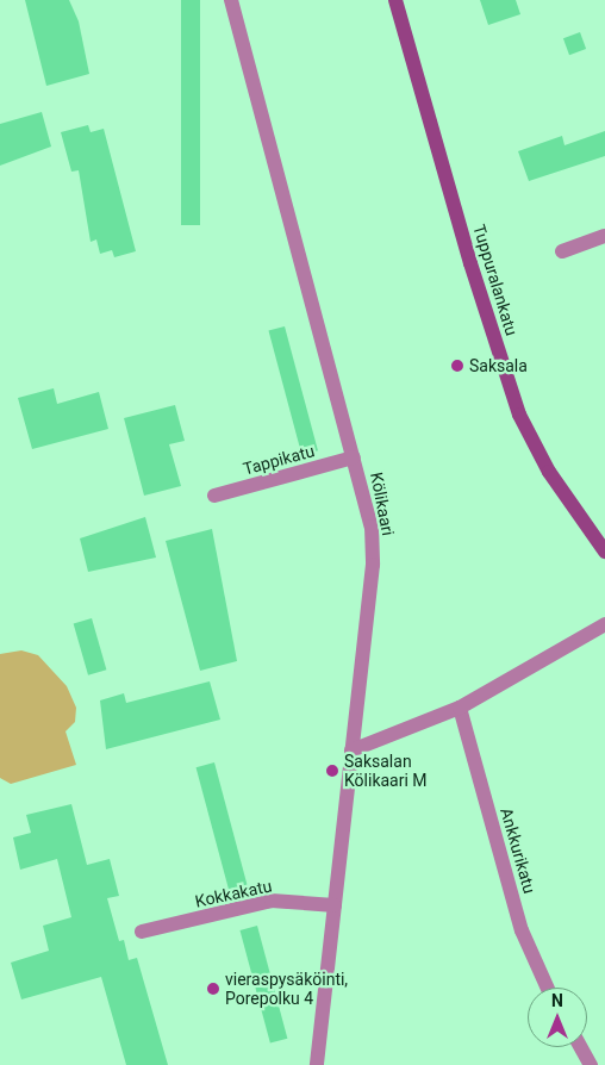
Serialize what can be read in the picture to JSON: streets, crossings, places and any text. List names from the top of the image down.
{
  "streets": {
    "street": [
      "Tuppuralankatu",
      "Tappikatu",
      "Kölikaari",
      "Ankkurikatu",
      "Kokkakatu"
    ]
  },
  "crossings": [
    ["Tappikatu", "Kölikaari"],
    ["Kölikaari", "Kokkakatu"]
  ],
  "places": ["Saksala", "Saksalan Kölikaari M", "vieraspysäköinti, Porepolku 4"],
  "north": "top"
}
